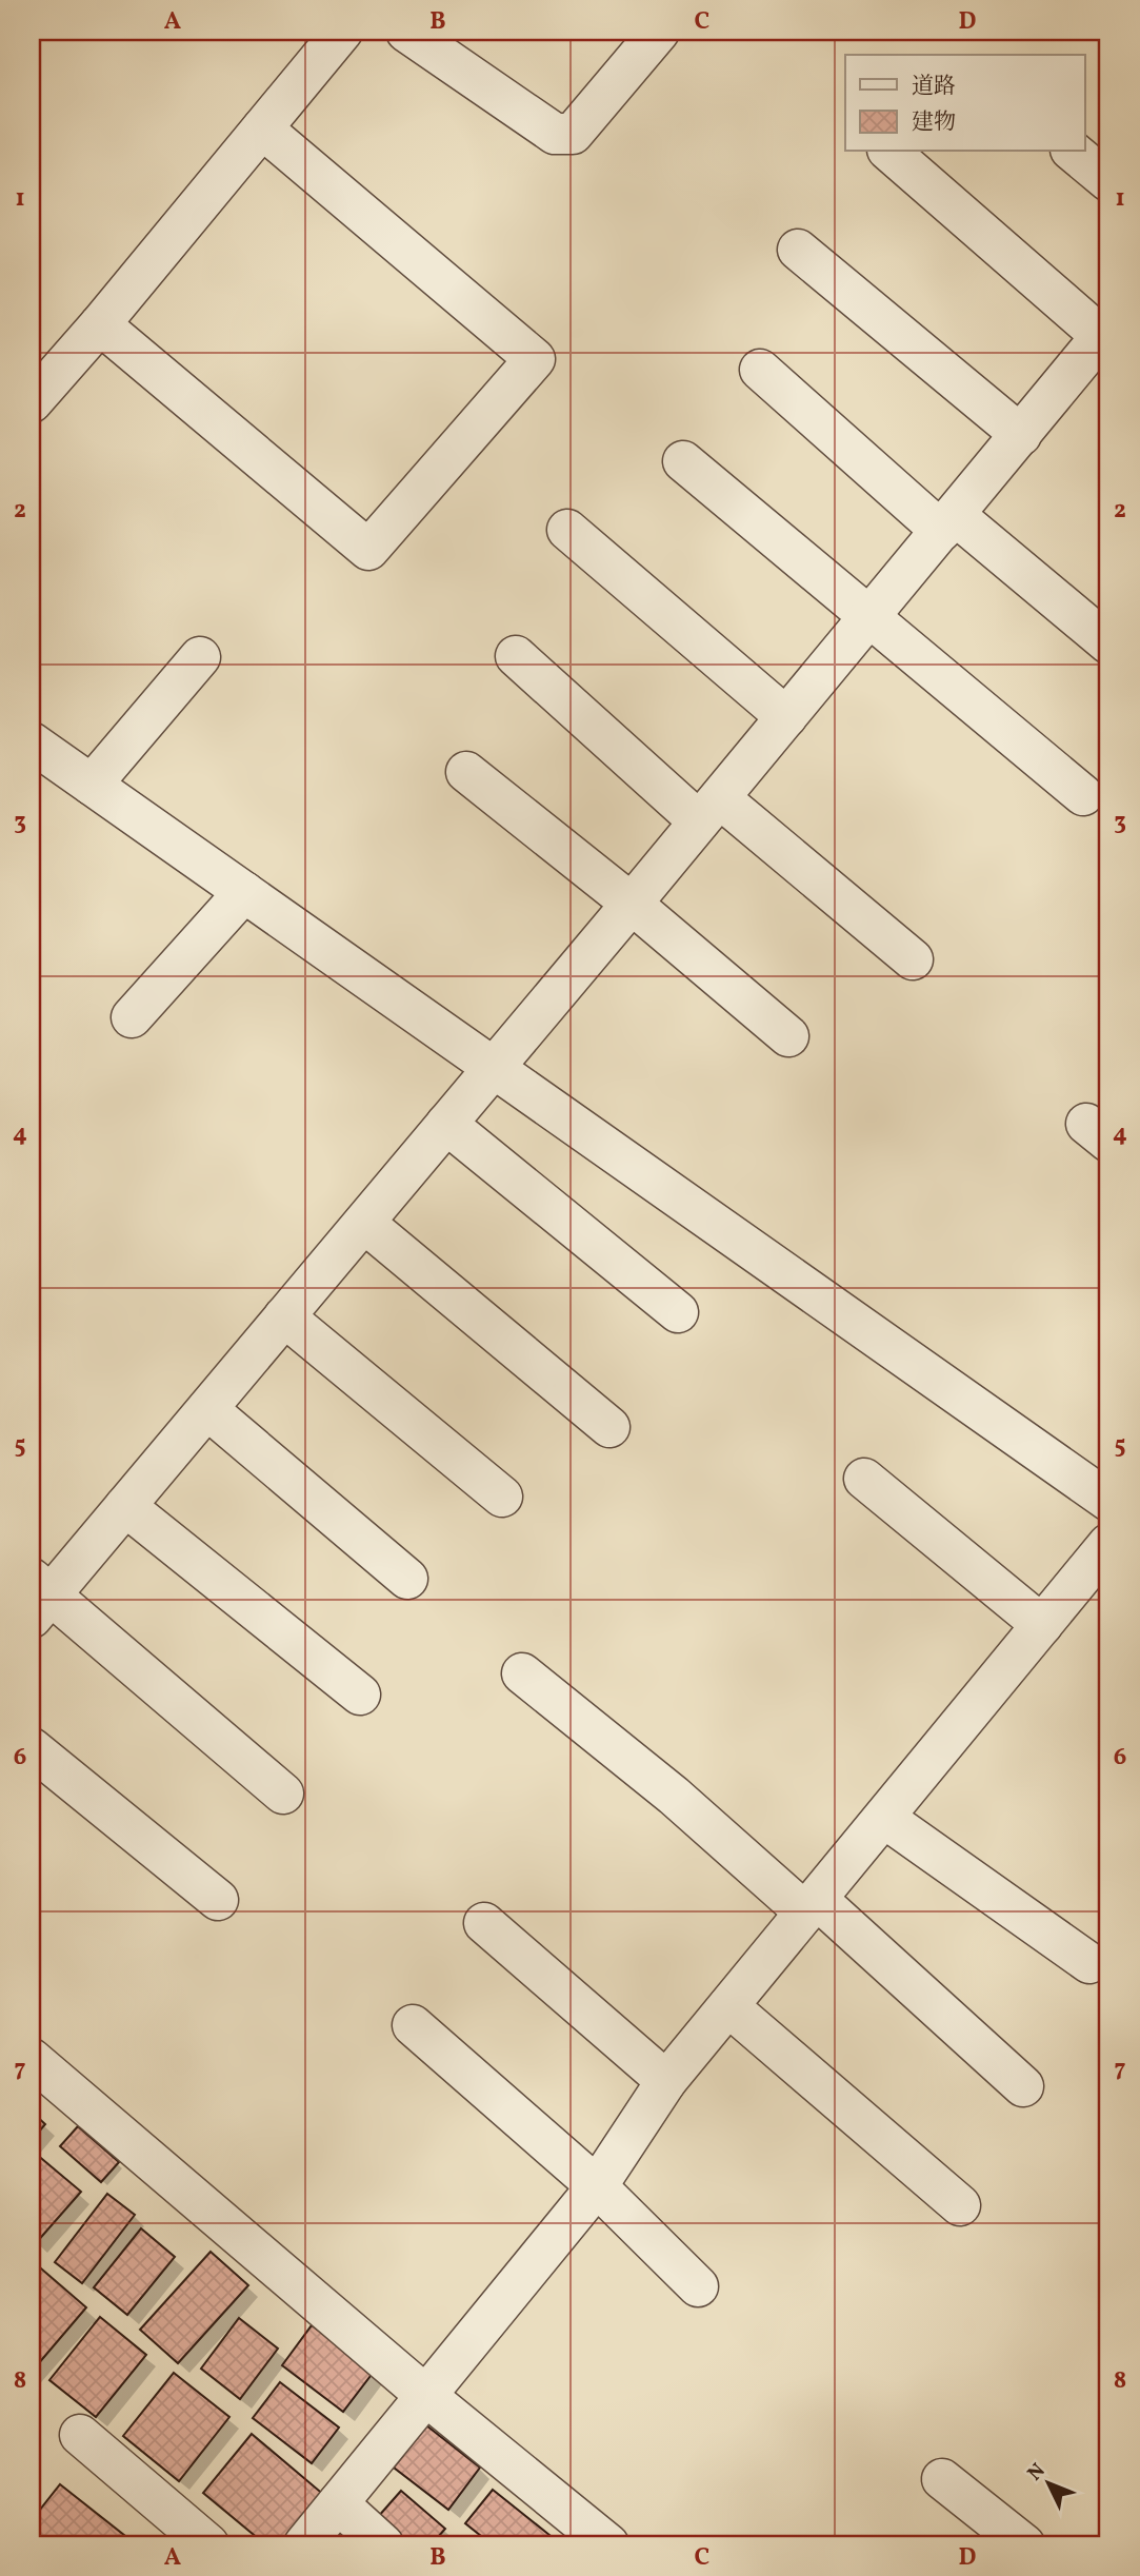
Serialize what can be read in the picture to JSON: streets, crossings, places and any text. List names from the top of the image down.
{
  "legend": ["道路", "建物"],
  "north": "top left",
  "grid": {
    "columns": [
      "A",
      "B",
      "C",
      "D"
    ],
    "rows": [
      "1",
      "2",
      "3",
      "4",
      "5",
      "6",
      "7",
      "8"
    ]
  }
}
